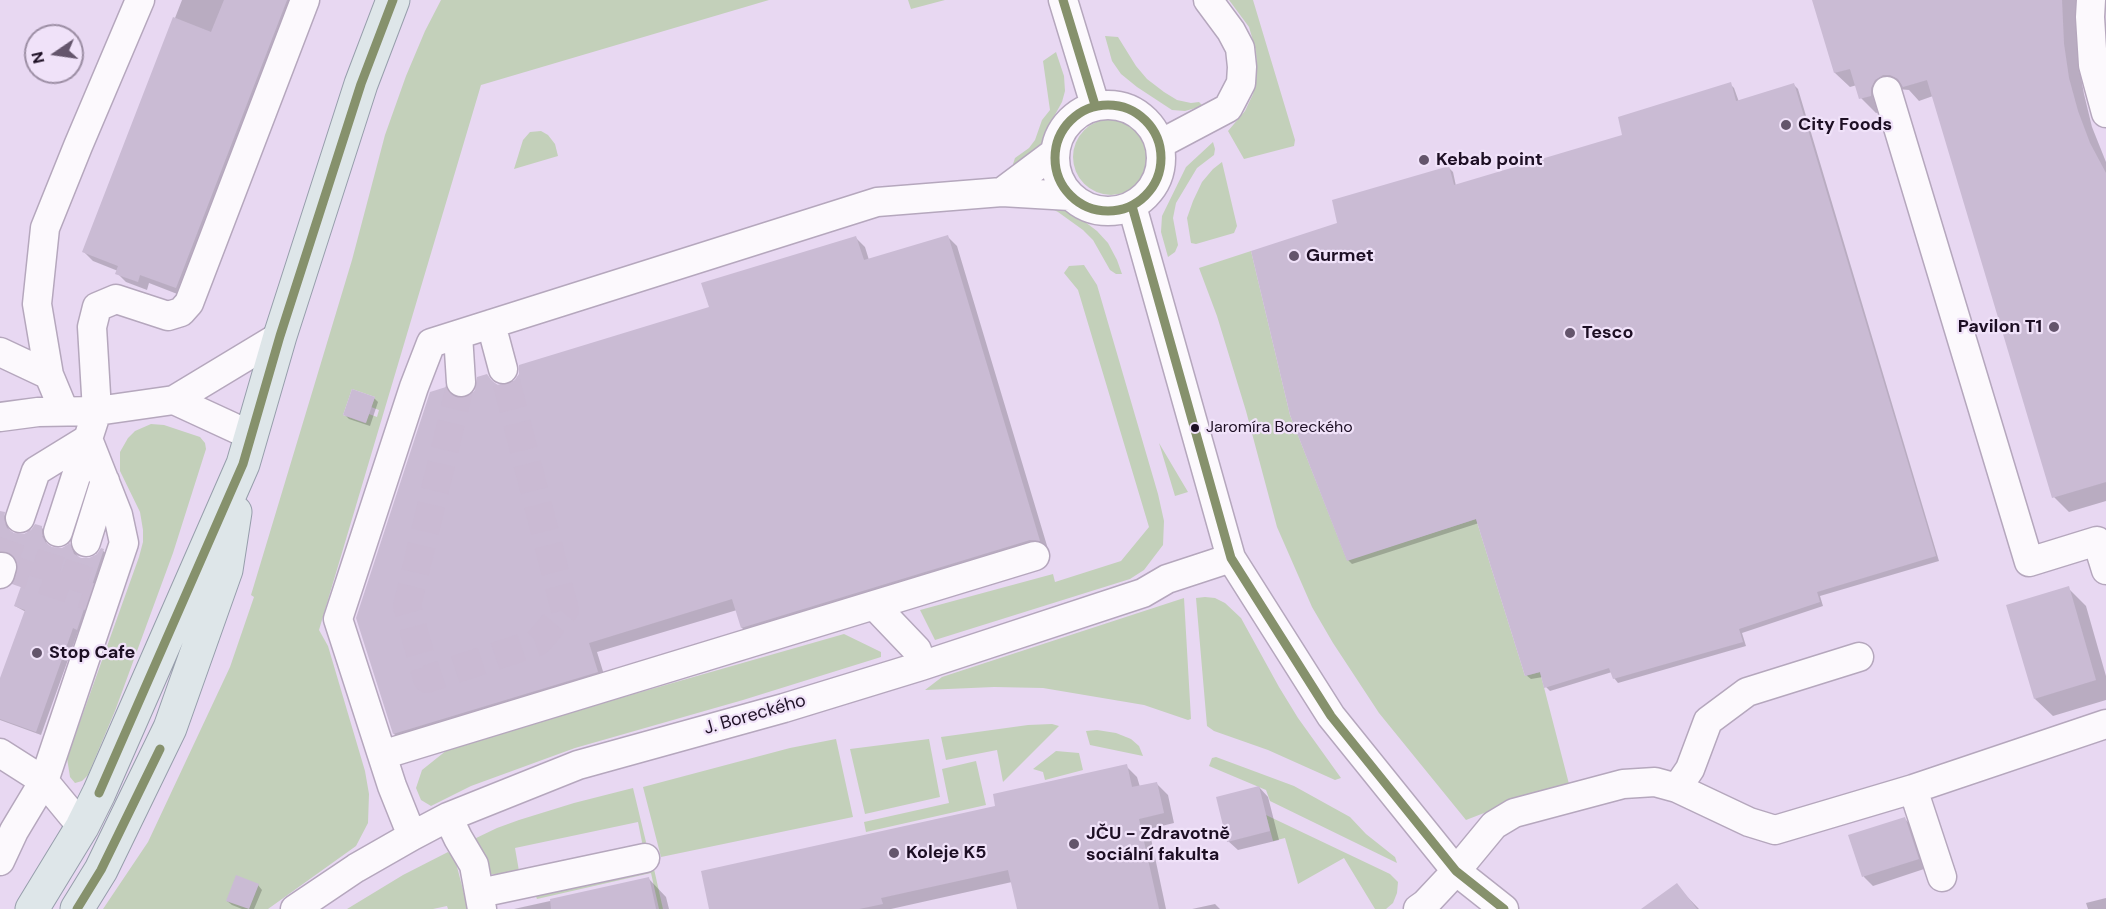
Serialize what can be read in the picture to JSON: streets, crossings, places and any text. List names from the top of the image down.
{
  "streets": {
    "street": ["J. Boreckého"]
  },
  "places": [
    "City Foods",
    "Kebab point",
    "Gurmet",
    "Pavilon T1",
    "Tesco",
    "Jaromíra Boreckého",
    "Stop Cafe",
    "JČU - Zdravotně sociální fakulta",
    "Koleje K5"
  ],
  "north": "left"
}
